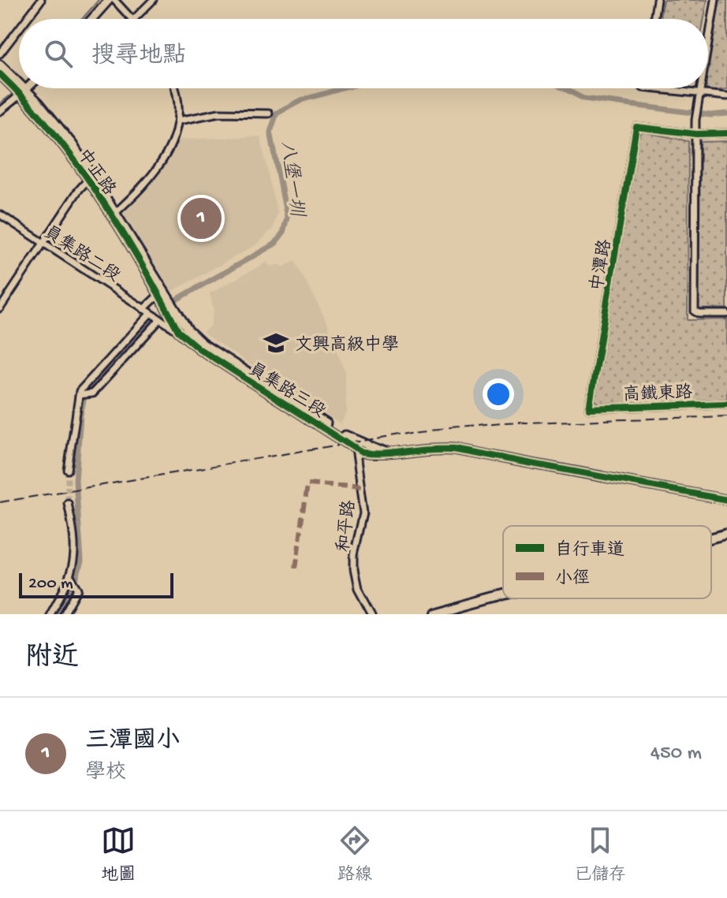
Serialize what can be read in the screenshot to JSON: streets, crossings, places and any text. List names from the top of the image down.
{
  "streets": {
    "street": [
      "中正路",
      "員集路二段",
      "中潭路",
      "員集路三段",
      "高鐵東路",
      "和平路"
    ]
  },
  "crossings": [
    ["中潭路", "高鐵東路"],
    ["員集路三段", "和平路"]
  ],
  "water": ["八堡一圳"],
  "places": {
    "school or university": ["文興高級中學"]
  },
  "legend": ["自行車道", "小徑"],
  "scale_bar": "200 m",
  "page": {
    "search": "搜尋地點",
    "pins": "1",
    "scale": "200 m",
    "heading": "附近",
    "list": [
      {
        "mark": "1",
        "name": "三潭國小",
        "note": "學校",
        "value": "450 m"
      }
    ],
    "nav": ["地圖", "路線", "已儲存"]
  }
}
